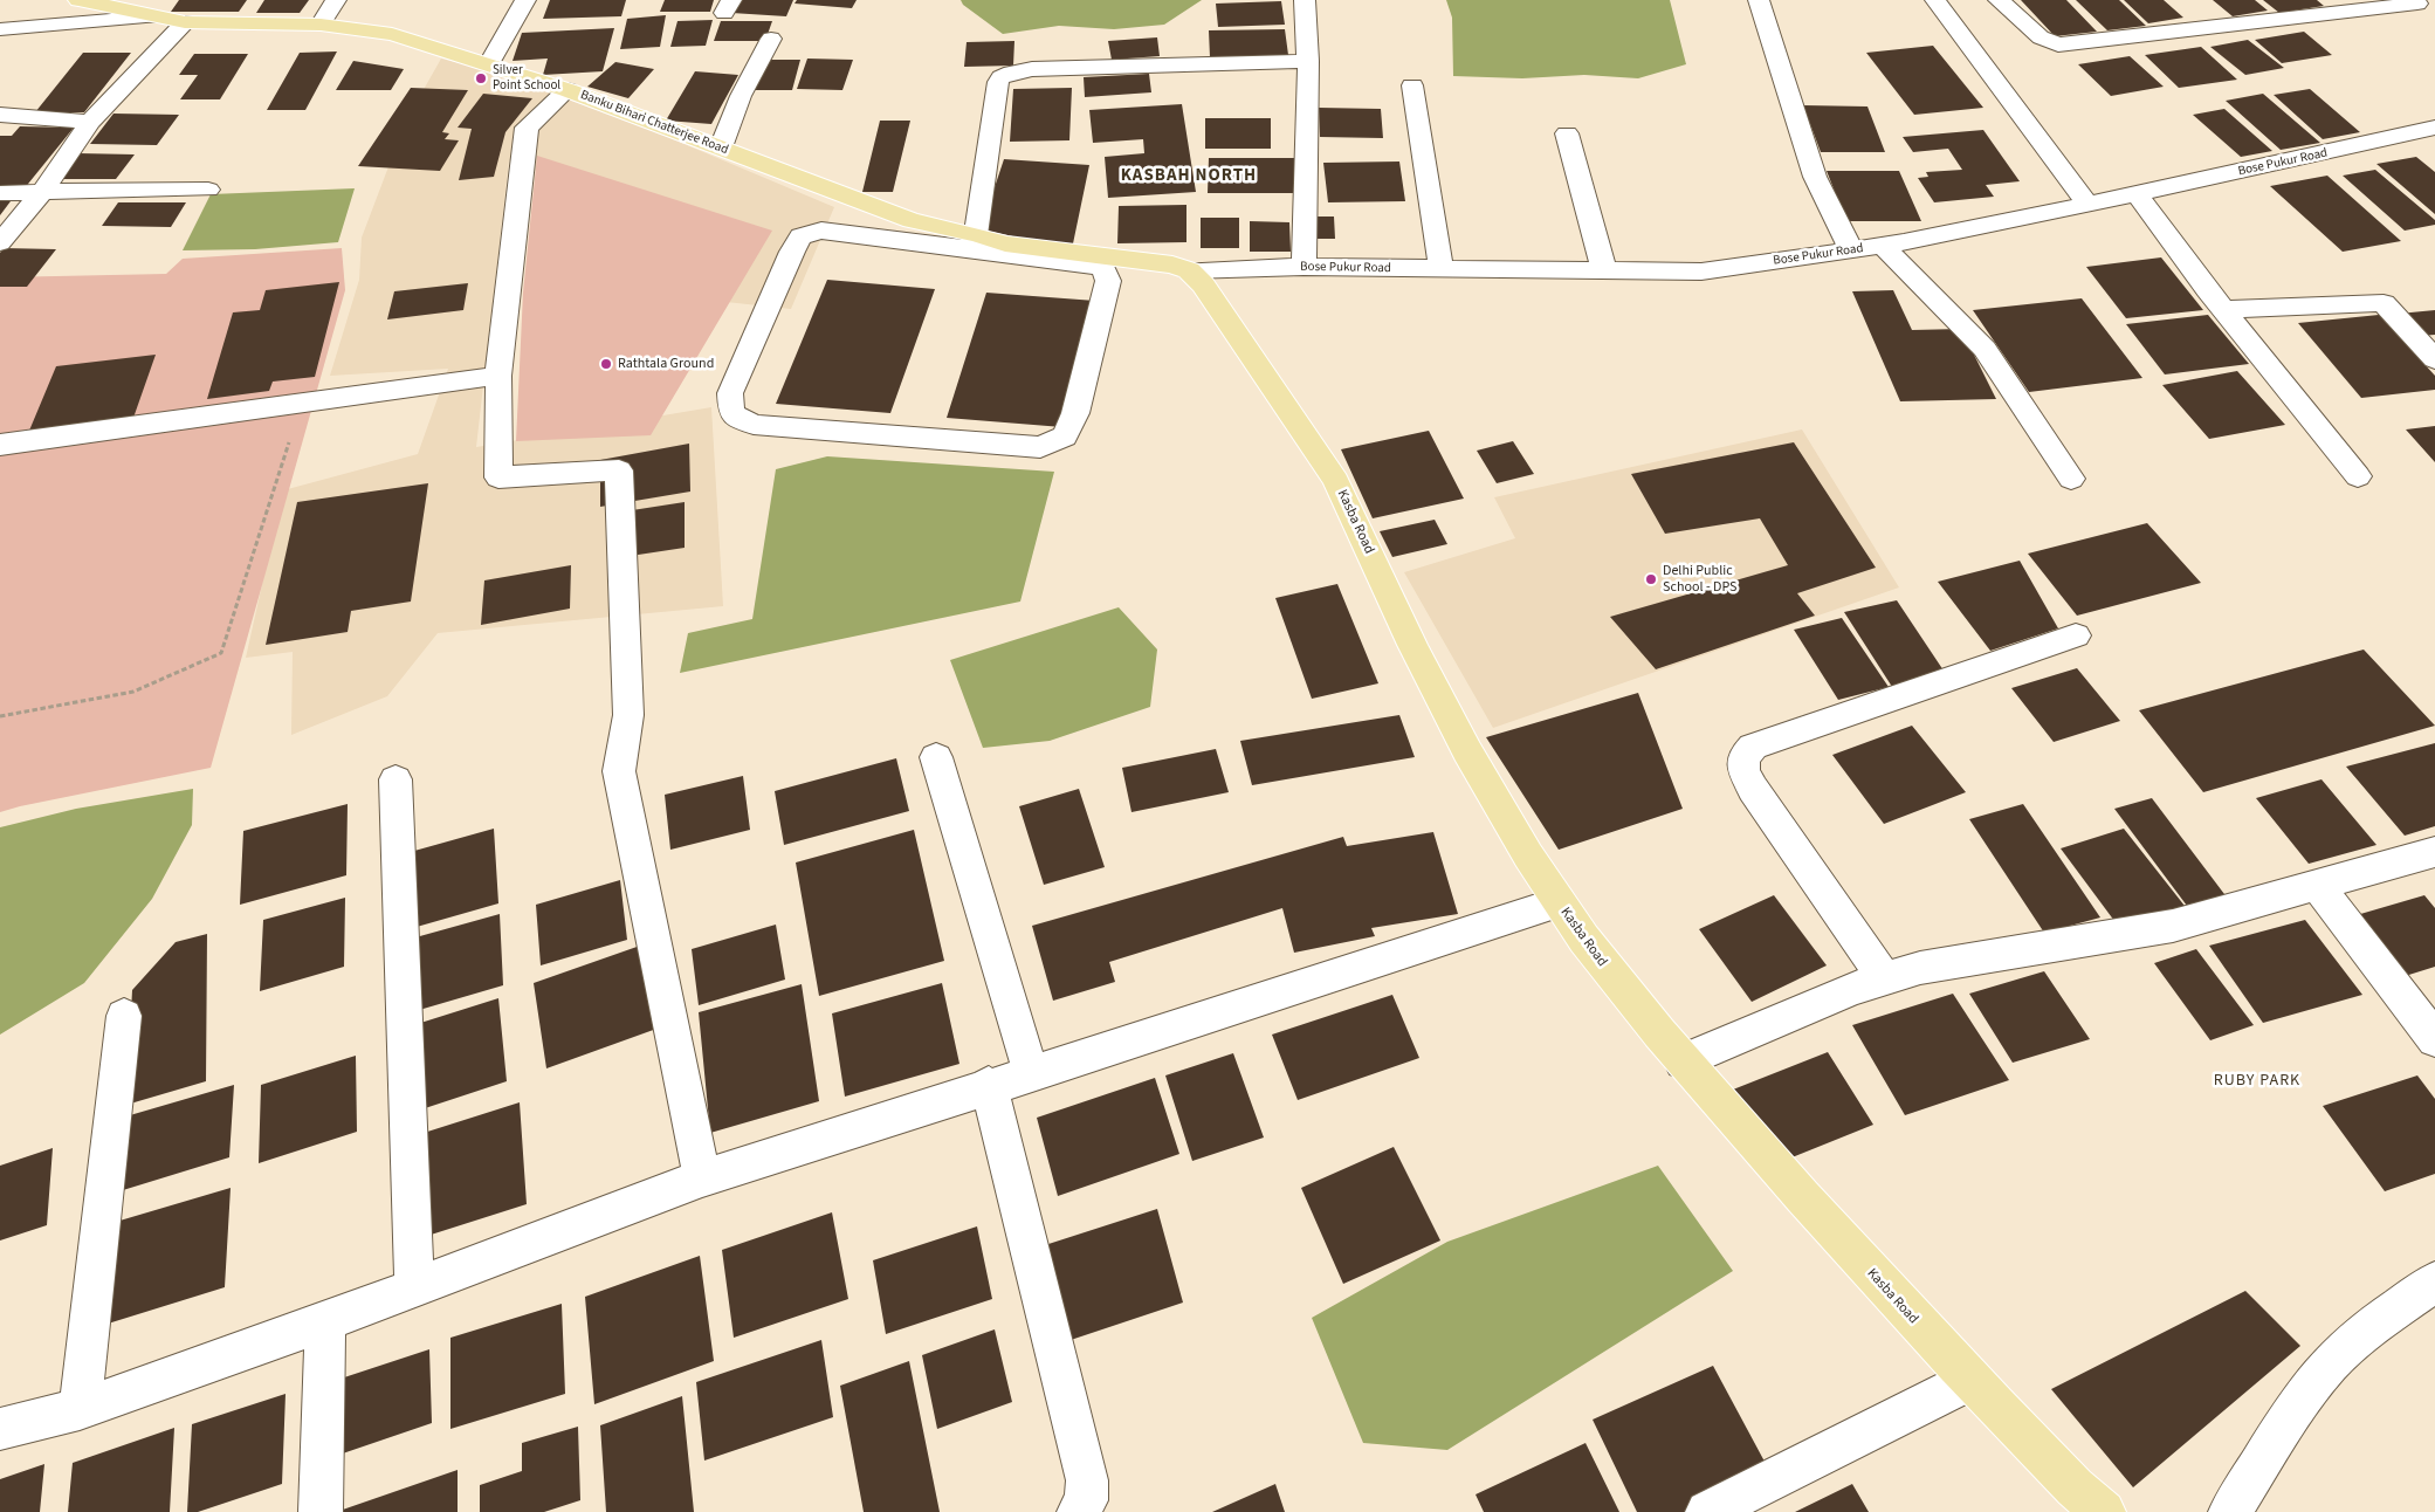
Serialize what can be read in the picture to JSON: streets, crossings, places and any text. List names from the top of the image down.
{
  "streets": {
    "main road": ["Banku Bihari Chatterjee Road", "Kasba Road"],
    "street": ["Bose Pukur Road"]
  },
  "crossings": [
    ["Banku Bihari Chatterjee Road", "Bose Pukur Road"],
    ["Banku Bihari Chatterjee Road", "Kasba Road"],
    ["Bose Pukur Road", "Kasba Road"]
  ],
  "districts": ["KASBAH NORTH", "RUBY PARK"],
  "places": ["Silver Point School", "Rathtala Ground", "Delhi Public School - DPS"]
}
